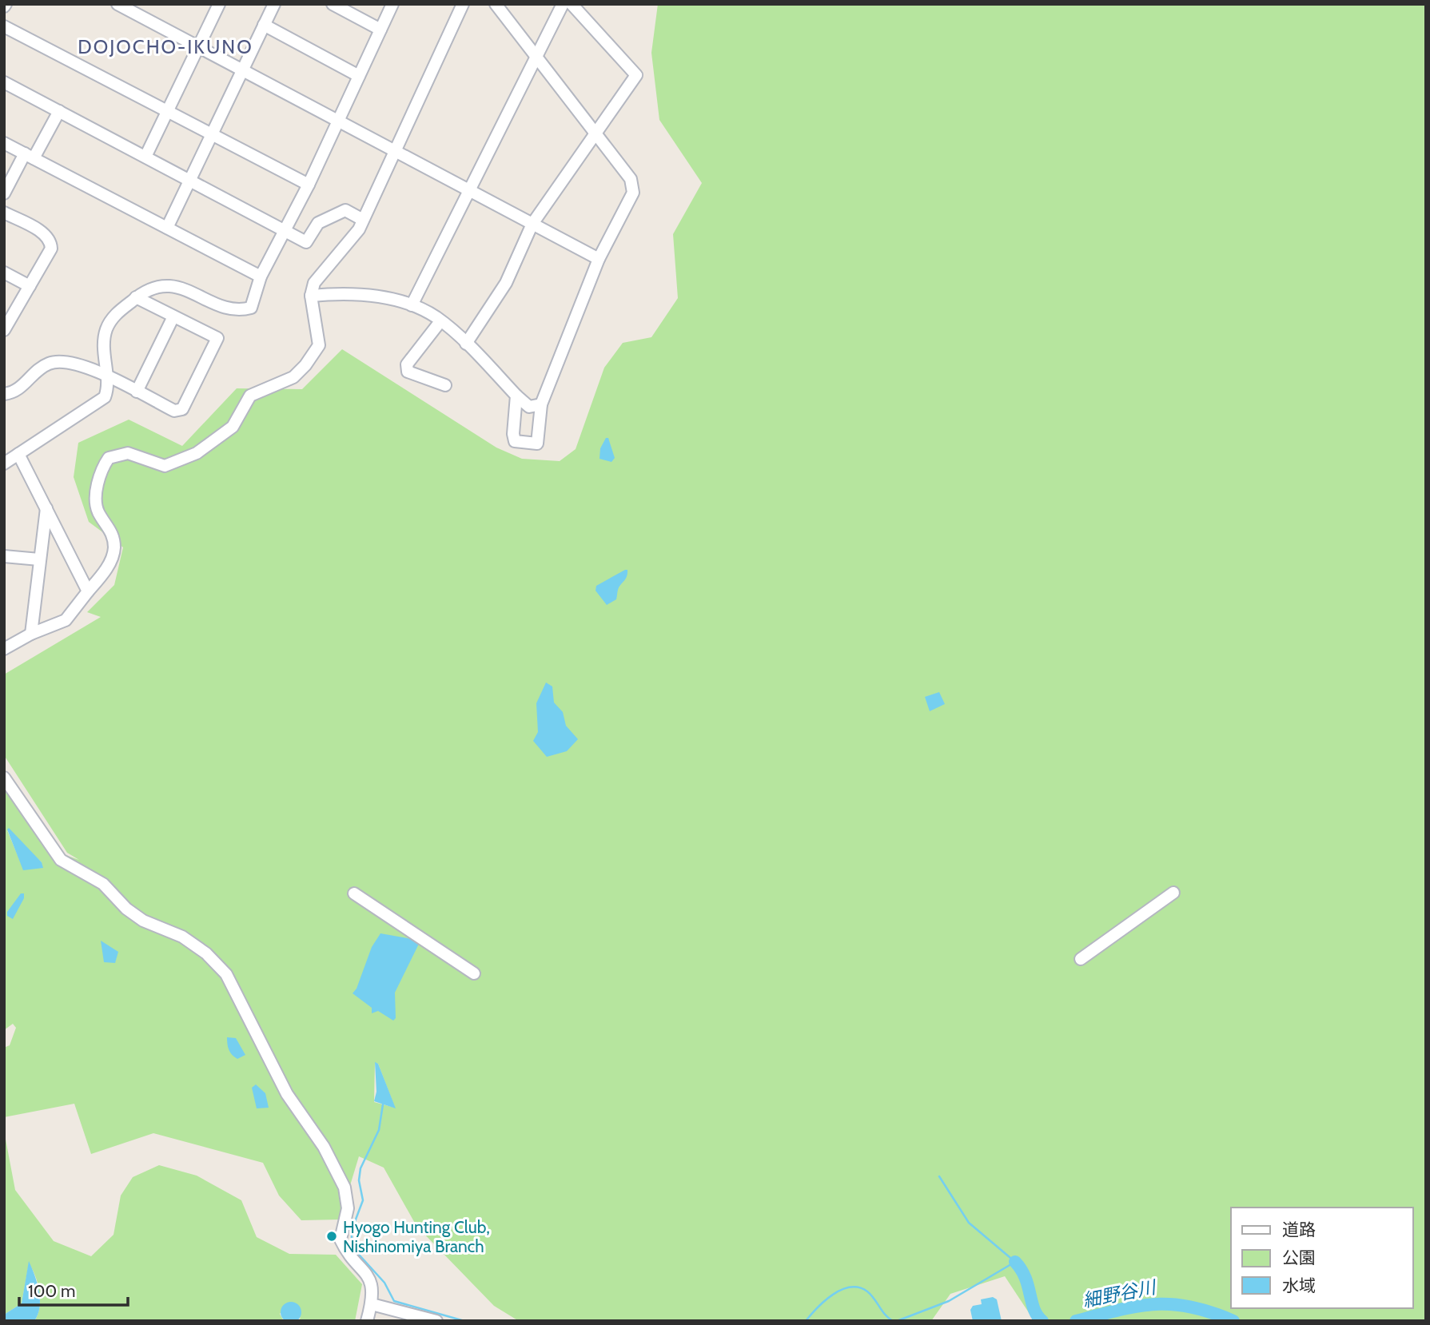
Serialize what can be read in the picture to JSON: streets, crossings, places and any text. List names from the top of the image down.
{
  "districts": ["DOJOCHO-IKUNO"],
  "water": ["細野谷川"],
  "places": ["Hyogo Hunting Club, Nishinomiya Branch"],
  "legend": ["道路", "公園", "水域"],
  "scale_bar": "100 m"
}
